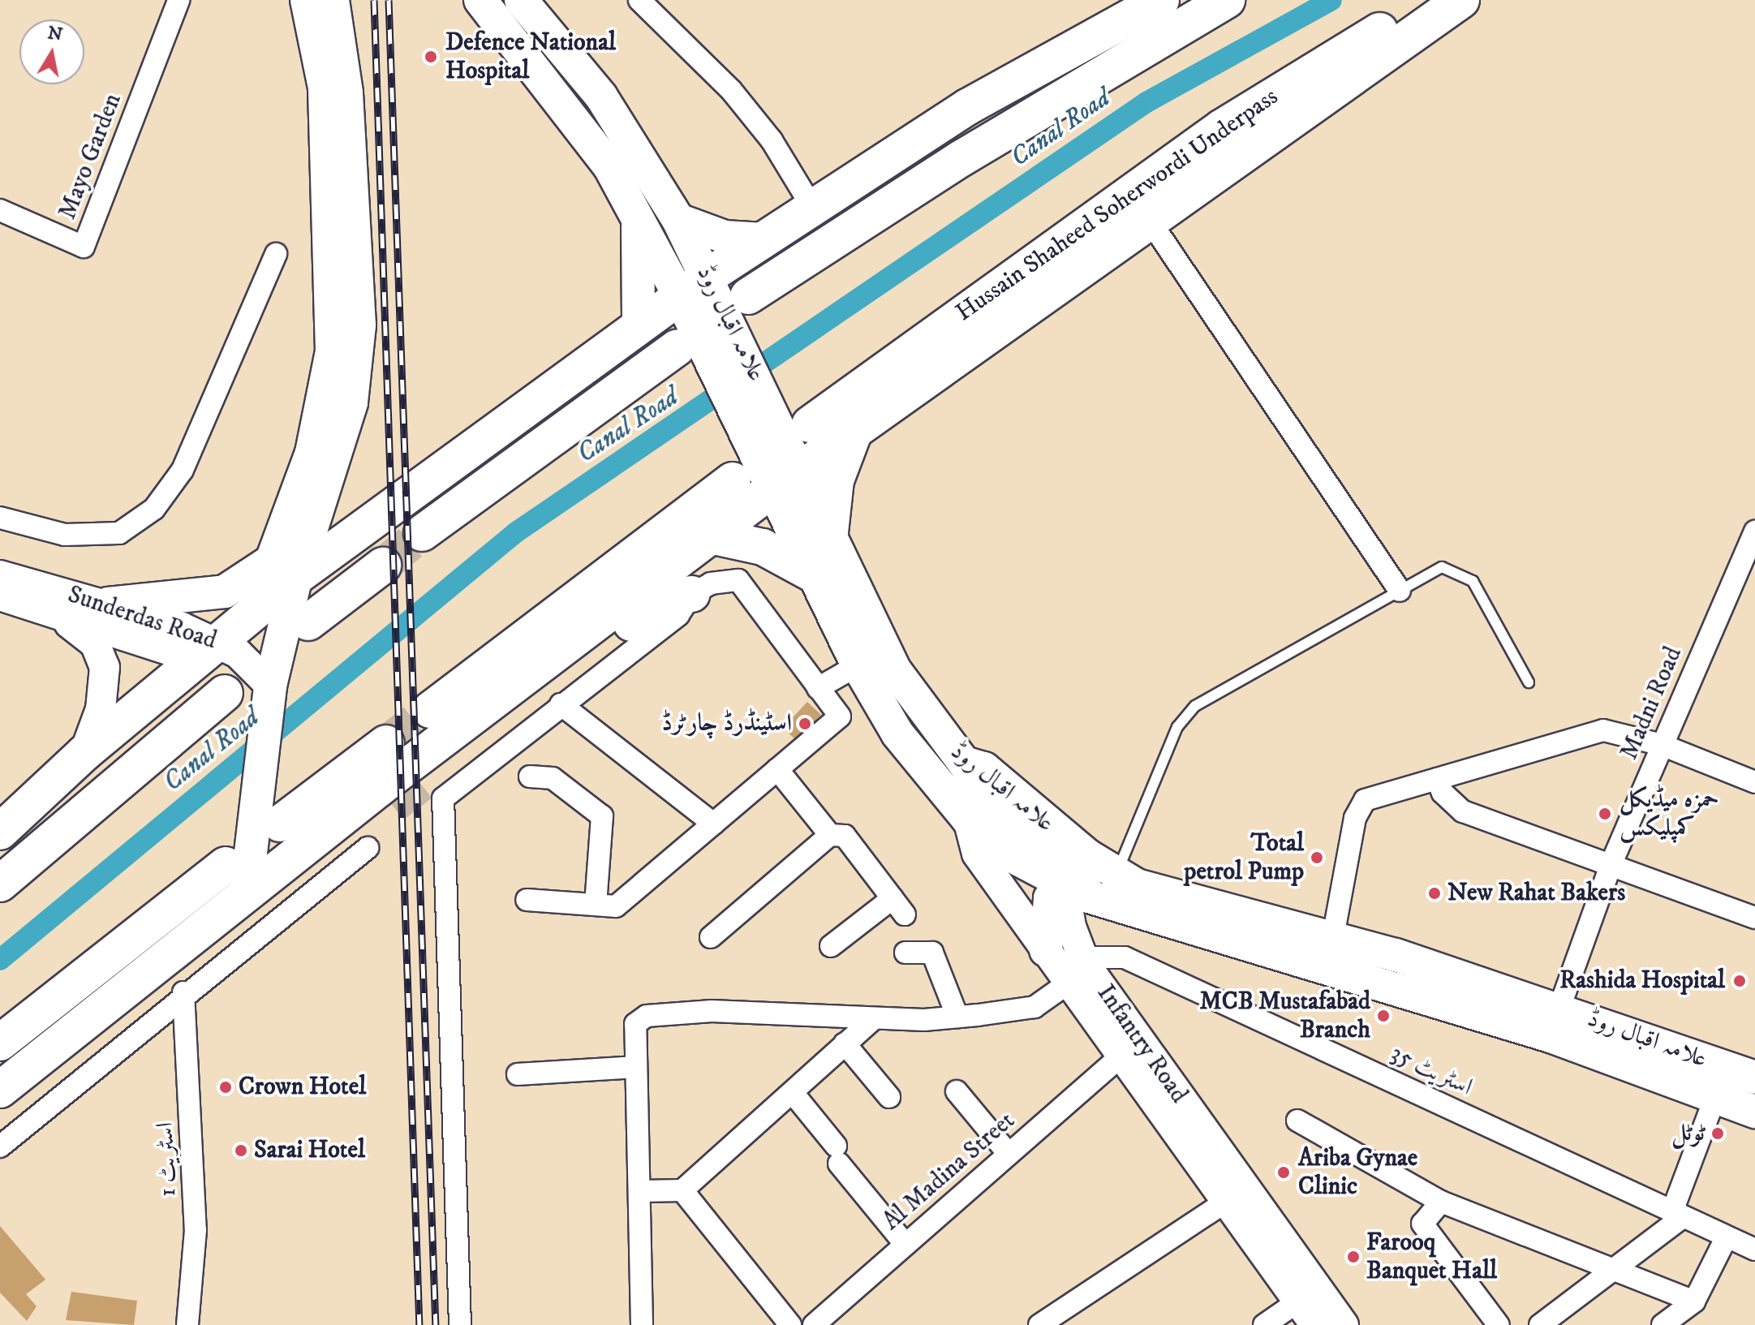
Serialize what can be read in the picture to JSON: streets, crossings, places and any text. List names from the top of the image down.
{
  "streets": {
    "highway": ["Hussain Shaheed Soherwordi Underpass"],
    "main road": ["علامہ اقبال روڈ", "Sunderdas Road", "Infantry Road"],
    "street": [
      "Mayo Garden",
      "Madni Road",
      "اسٹریٹ 35",
      "اسٹریٹ 1",
      "Al Madina Street"
    ]
  },
  "crossings": [
    ["علامہ اقبال روڈ", "Madni Road"],
    ["علامہ اقبال روڈ", "Infantry Road"],
    ["Infantry Road", "اسٹریٹ 35"],
    ["Infantry Road", "Al Madina Street"]
  ],
  "water": ["Canal Road"],
  "places": [
    "Defence National Hospital",
    "اسٹینڈرڈ چارٹرڈ",
    "حمزہ میڈیکل کمپلیکس",
    "Total petrol Pump",
    "New Rahat Bakers",
    "Rashida Hospital",
    "MCB Mustafabad Branch",
    "Crown Hotel",
    "ٹوٹل",
    "Sarai Hotel",
    "Ariba Gynae Clinic",
    "Farooq Banquet Hall"
  ],
  "north": "top"
}
